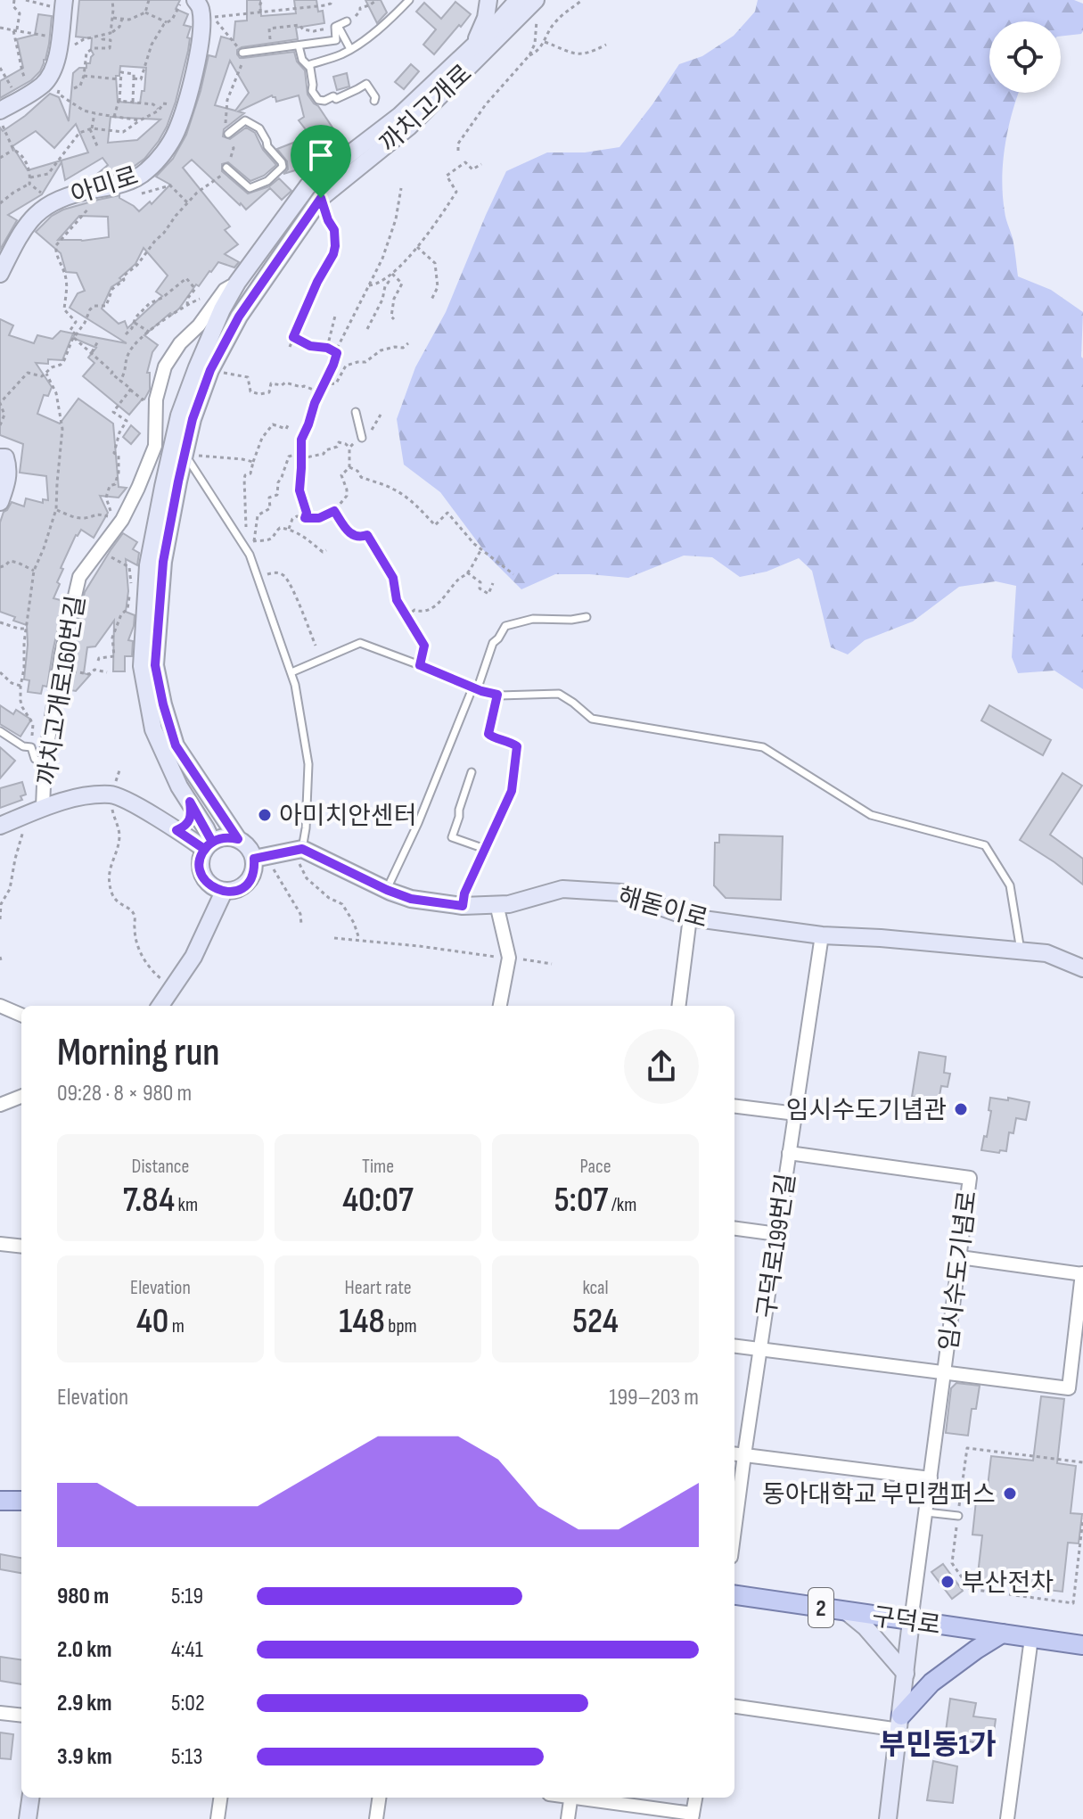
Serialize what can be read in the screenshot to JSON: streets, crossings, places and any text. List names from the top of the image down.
{
  "streets": {
    "main road": ["2", "구덕로"],
    "street": [
      "까치고개로",
      "아미로",
      "까치고개로160번길",
      "해돋이로",
      "구덕로199번길",
      "임시수도기념로"
    ]
  },
  "crossings": [
    ["해돋이로", "구덕로199번길"],
    ["구덕로199번길", "임시수도기념로"]
  ],
  "districts": ["부민동1가"],
  "places": [
    "아미치안센터",
    "임시수도기념관",
    "동아대학교 부민캠퍼스",
    "부산전차"
  ],
  "page": {
    "heading": ["Morning run", "09:28 · 8 × 980 m"],
    "stats": [
      ["Distance", "7.84 km"],
      ["Time", "40:07"],
      ["Pace", "5:07 /km"],
      ["Elevation", "40 m"],
      ["Heart rate", "148 bpm"],
      ["kcal", "524"]
    ],
    "chart": ["Elevation", "199–203 m"],
    "list": [
      {
        "name": "980 m",
        "note": "5:19"
      },
      {
        "name": "2.0 km",
        "note": "4:41"
      },
      {
        "name": "2.9 km",
        "note": "5:02"
      },
      {
        "name": "3.9 km",
        "note": "5:13"
      }
    ]
  }
}
